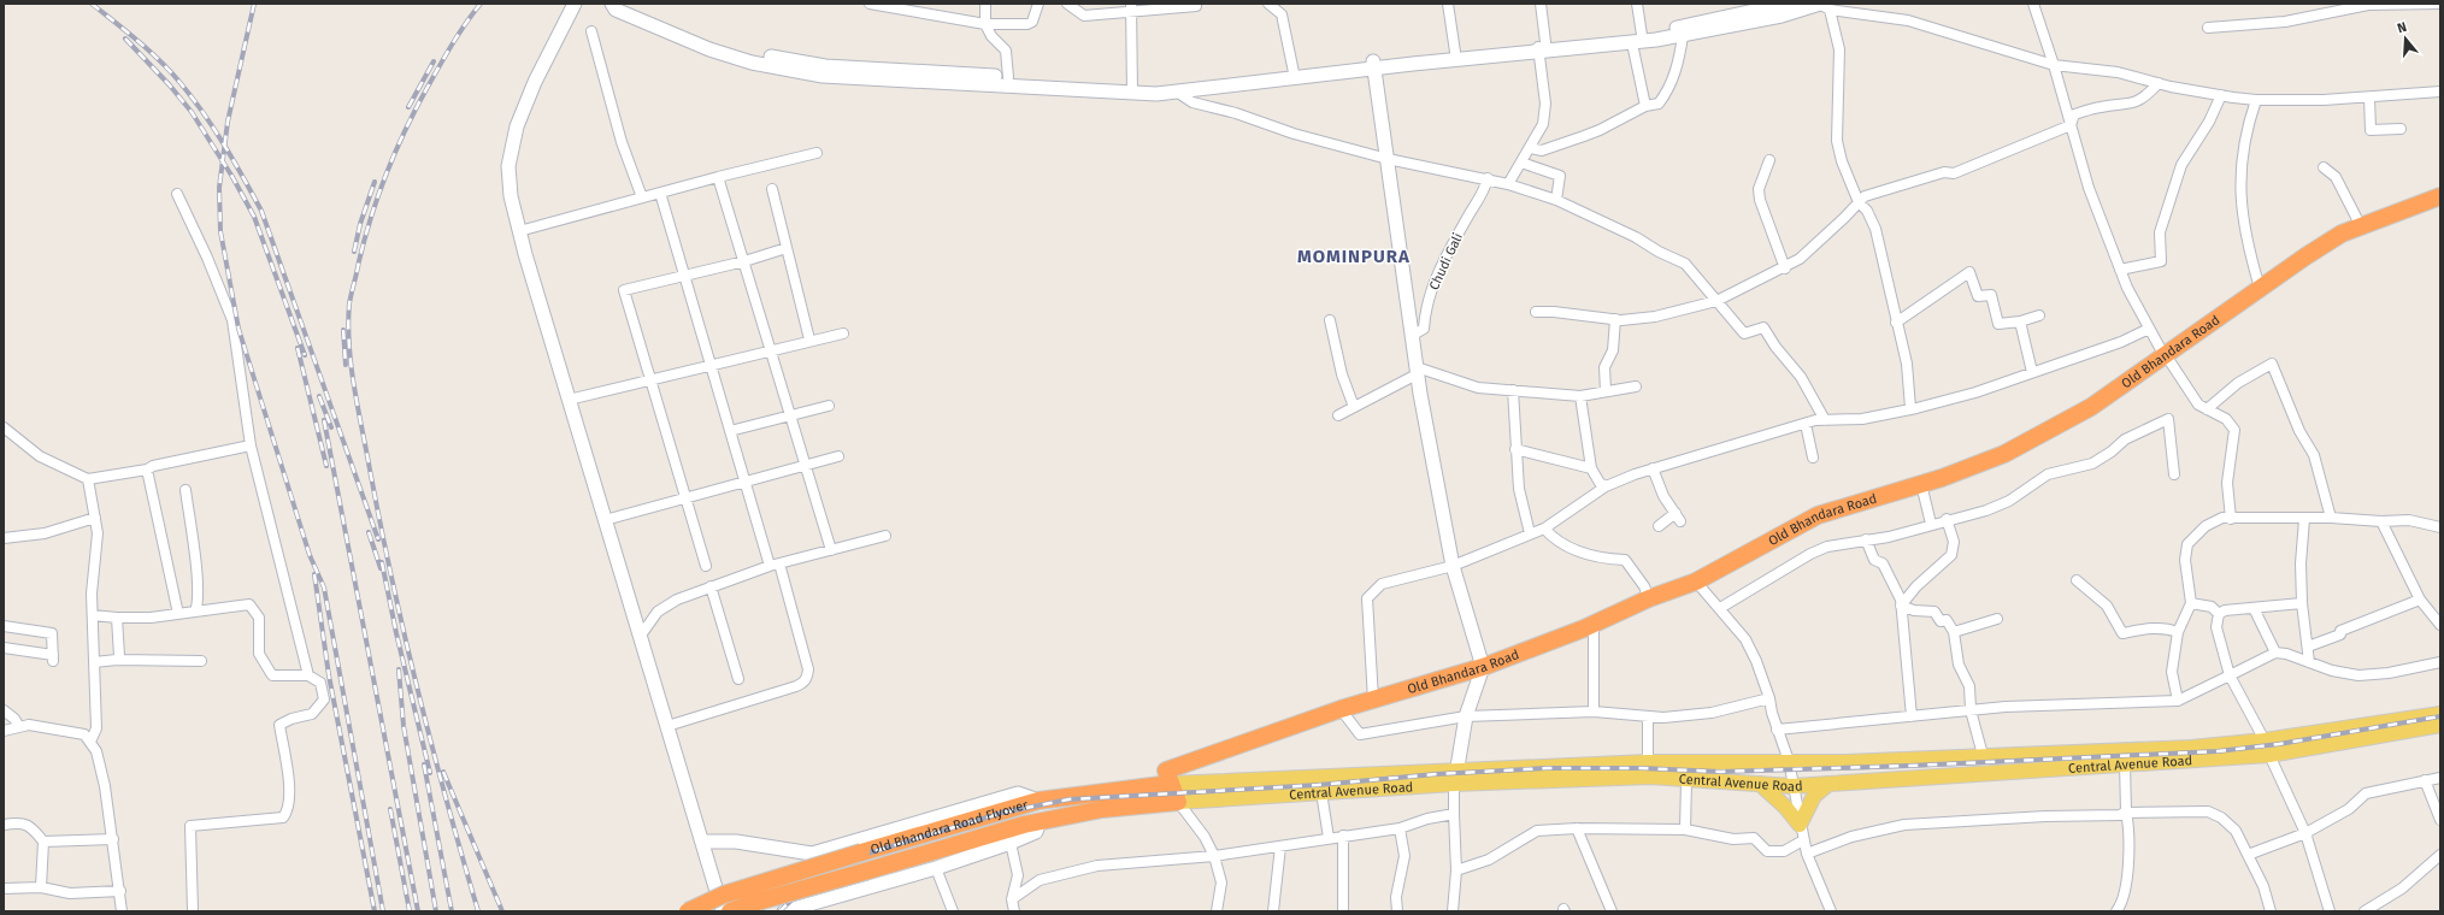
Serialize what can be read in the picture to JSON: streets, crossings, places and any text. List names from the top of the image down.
{
  "streets": {
    "highway": ["Old Bhandara Road", "Central Avenue Road", "Old Bhandara Road Flyover"],
    "street": ["Chudi Gali"]
  },
  "crossings": [
    ["Old Bhandara Road", "Central Avenue Road"],
    ["Old Bhandara Road", "Old Bhandara Road Flyover"],
    ["Central Avenue Road", "Old Bhandara Road Flyover"]
  ],
  "districts": ["MOMINPURA"],
  "north": "top"
}
